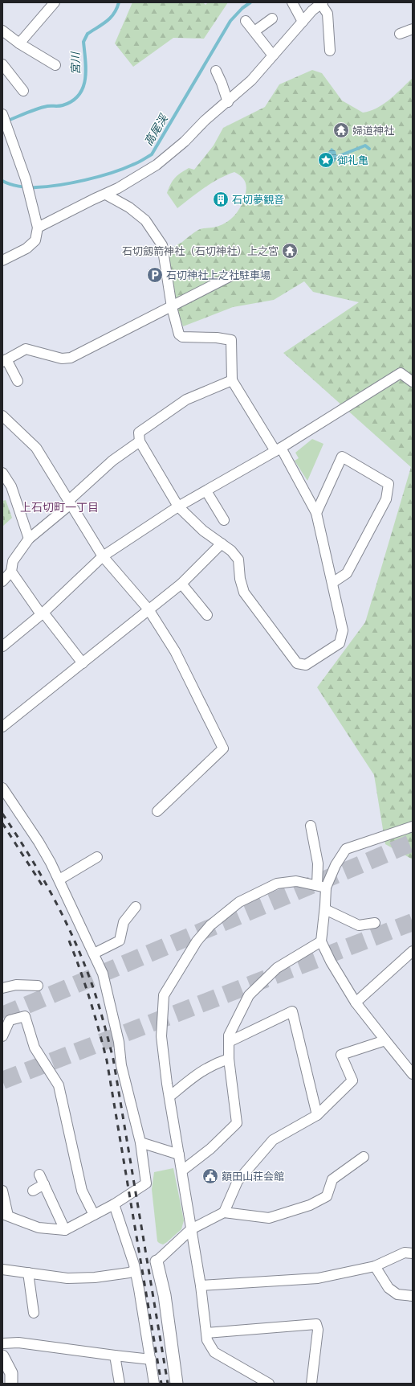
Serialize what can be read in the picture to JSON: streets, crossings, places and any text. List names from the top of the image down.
{
  "districts": ["上石切町一丁目"],
  "water": ["宮川", "高尾渓"],
  "places": {
    "temple": ["婦道神社", "石切劔箭神社（石切神社）上之宮"],
    "place": ["御礼亀"],
    "building": ["石切夢観音"],
    "parking": ["石切神社上之社駐車場"],
    "public building": ["額田山荘会館"]
  }
}
